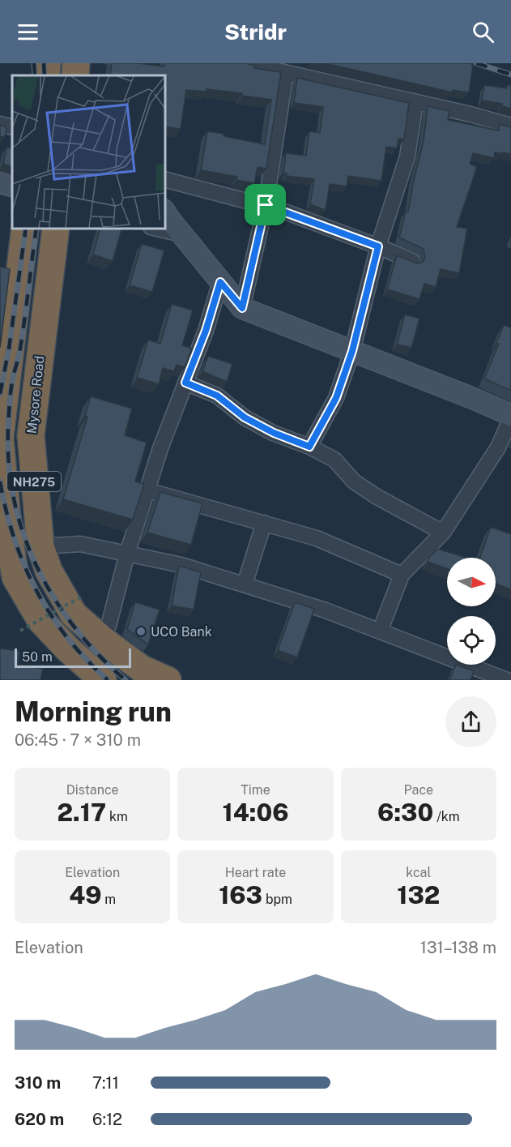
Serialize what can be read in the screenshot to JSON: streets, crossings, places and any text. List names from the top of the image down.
{
  "streets": {
    "highway": ["Mysore Road", "NH275"]
  },
  "places": ["UCO Bank"],
  "scale_bar": "50 m",
  "north": "right",
  "page": {
    "header": "Stridr",
    "scale": "50 m",
    "heading": ["Morning run", "06:45 · 7 × 310 m"],
    "stats": [
      ["Distance", "2.17 km"],
      ["Time", "14:06"],
      ["Pace", "6:30 /km"],
      ["Elevation", "49 m"],
      ["Heart rate", "163 bpm"],
      ["kcal", "132"]
    ],
    "chart": ["Elevation", "131–138 m"],
    "list": [
      {
        "name": "310 m",
        "note": "7:11"
      },
      {
        "name": "620 m",
        "note": "6:12"
      }
    ]
  }
}
